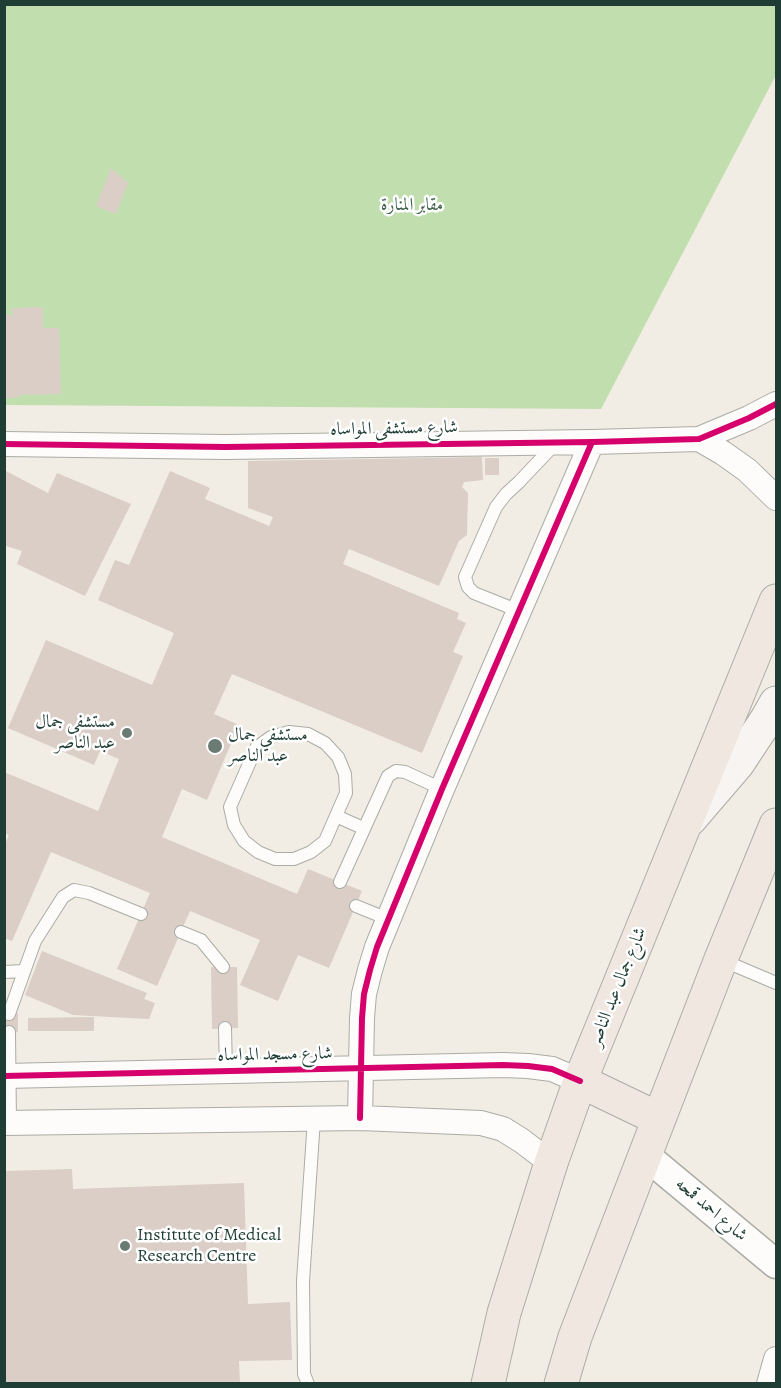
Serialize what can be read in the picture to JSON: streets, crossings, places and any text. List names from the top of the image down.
{
  "streets": {
    "main road": ["شارع جمال عبد الناصر"],
    "street": ["شارع مستشفى المواساه", "شارع مسجد المواساه", "شارع احمد قمحه"]
  },
  "crossings": [
    ["شارع جمال عبد الناصر", "شارع مسجد المواساه"]
  ],
  "parks": ["مقابر المنارة"],
  "places": ["مستشفى جمال عبد الناصر", "مستشفي جمال عبد الناصر", "Institute of Medical Research Centre"]
}
